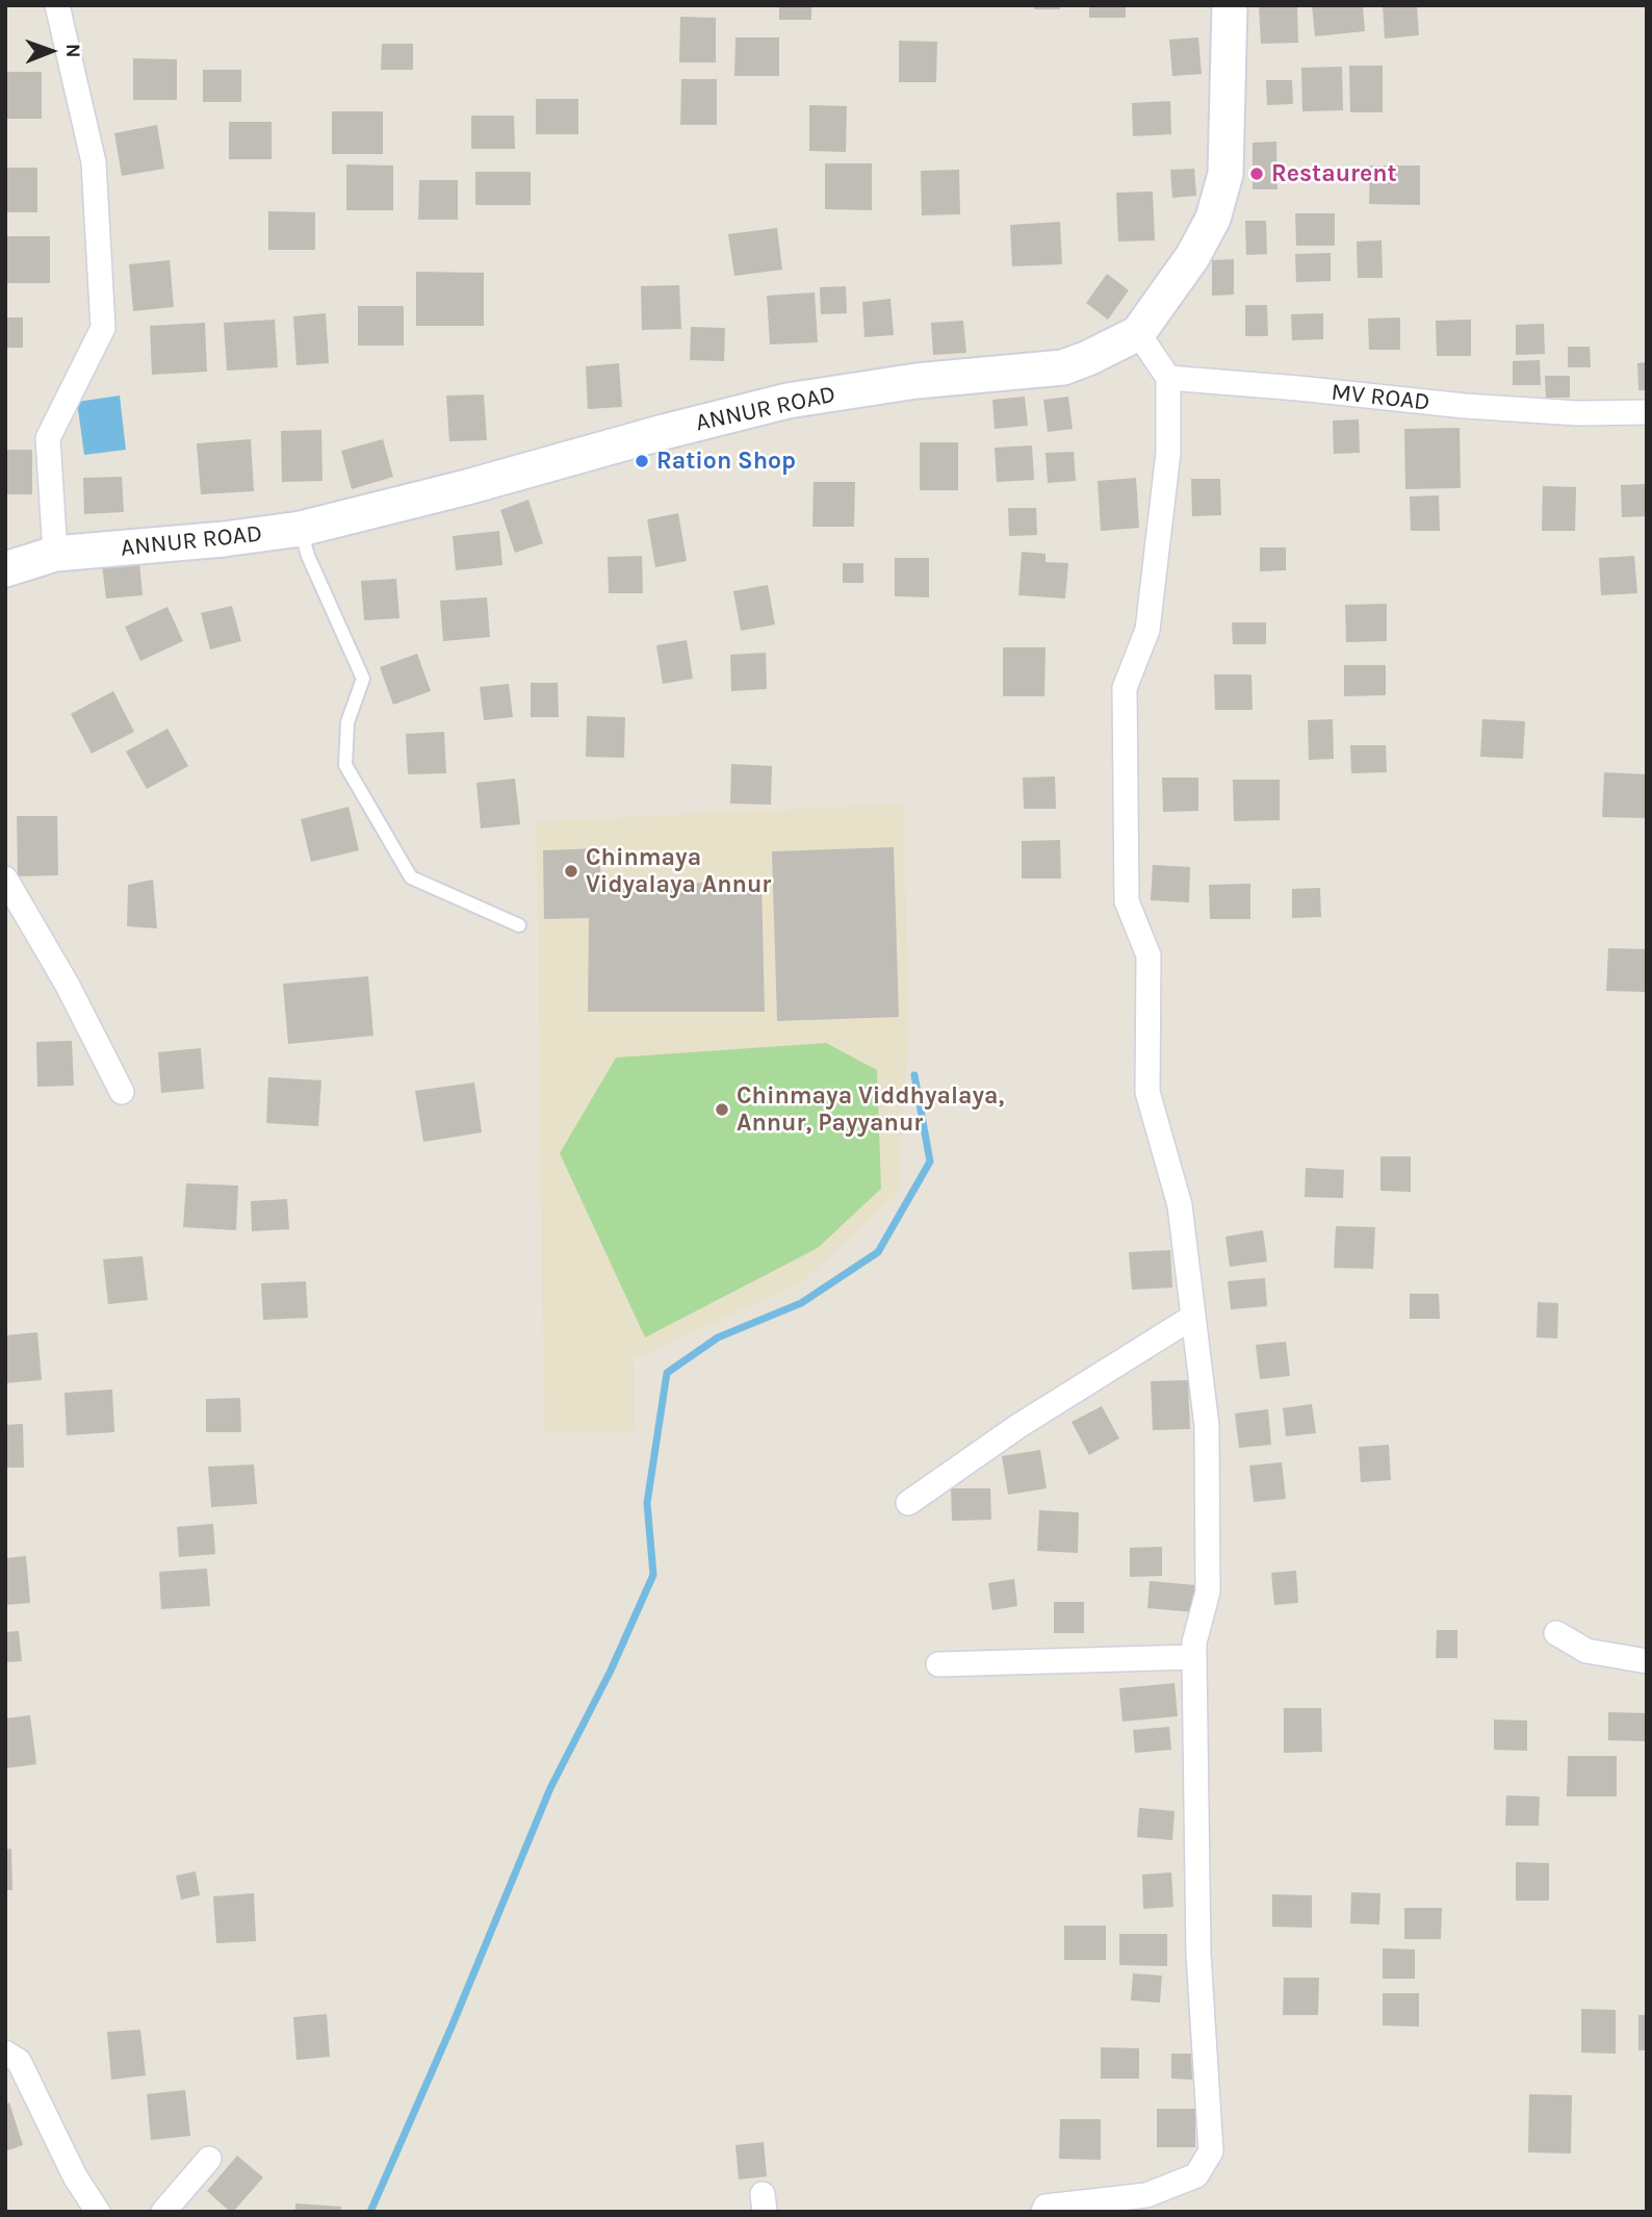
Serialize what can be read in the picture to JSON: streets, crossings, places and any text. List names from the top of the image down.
{
  "streets": {
    "main road": ["ANNUR ROAD"],
    "street": ["MV ROAD"]
  },
  "places": [
    "Restaurent",
    "Ration Shop",
    "Chinmaya Vidyalaya Annur",
    "Chinmaya Viddhyalaya, Annur, Payyanur"
  ],
  "north": "right"
}
